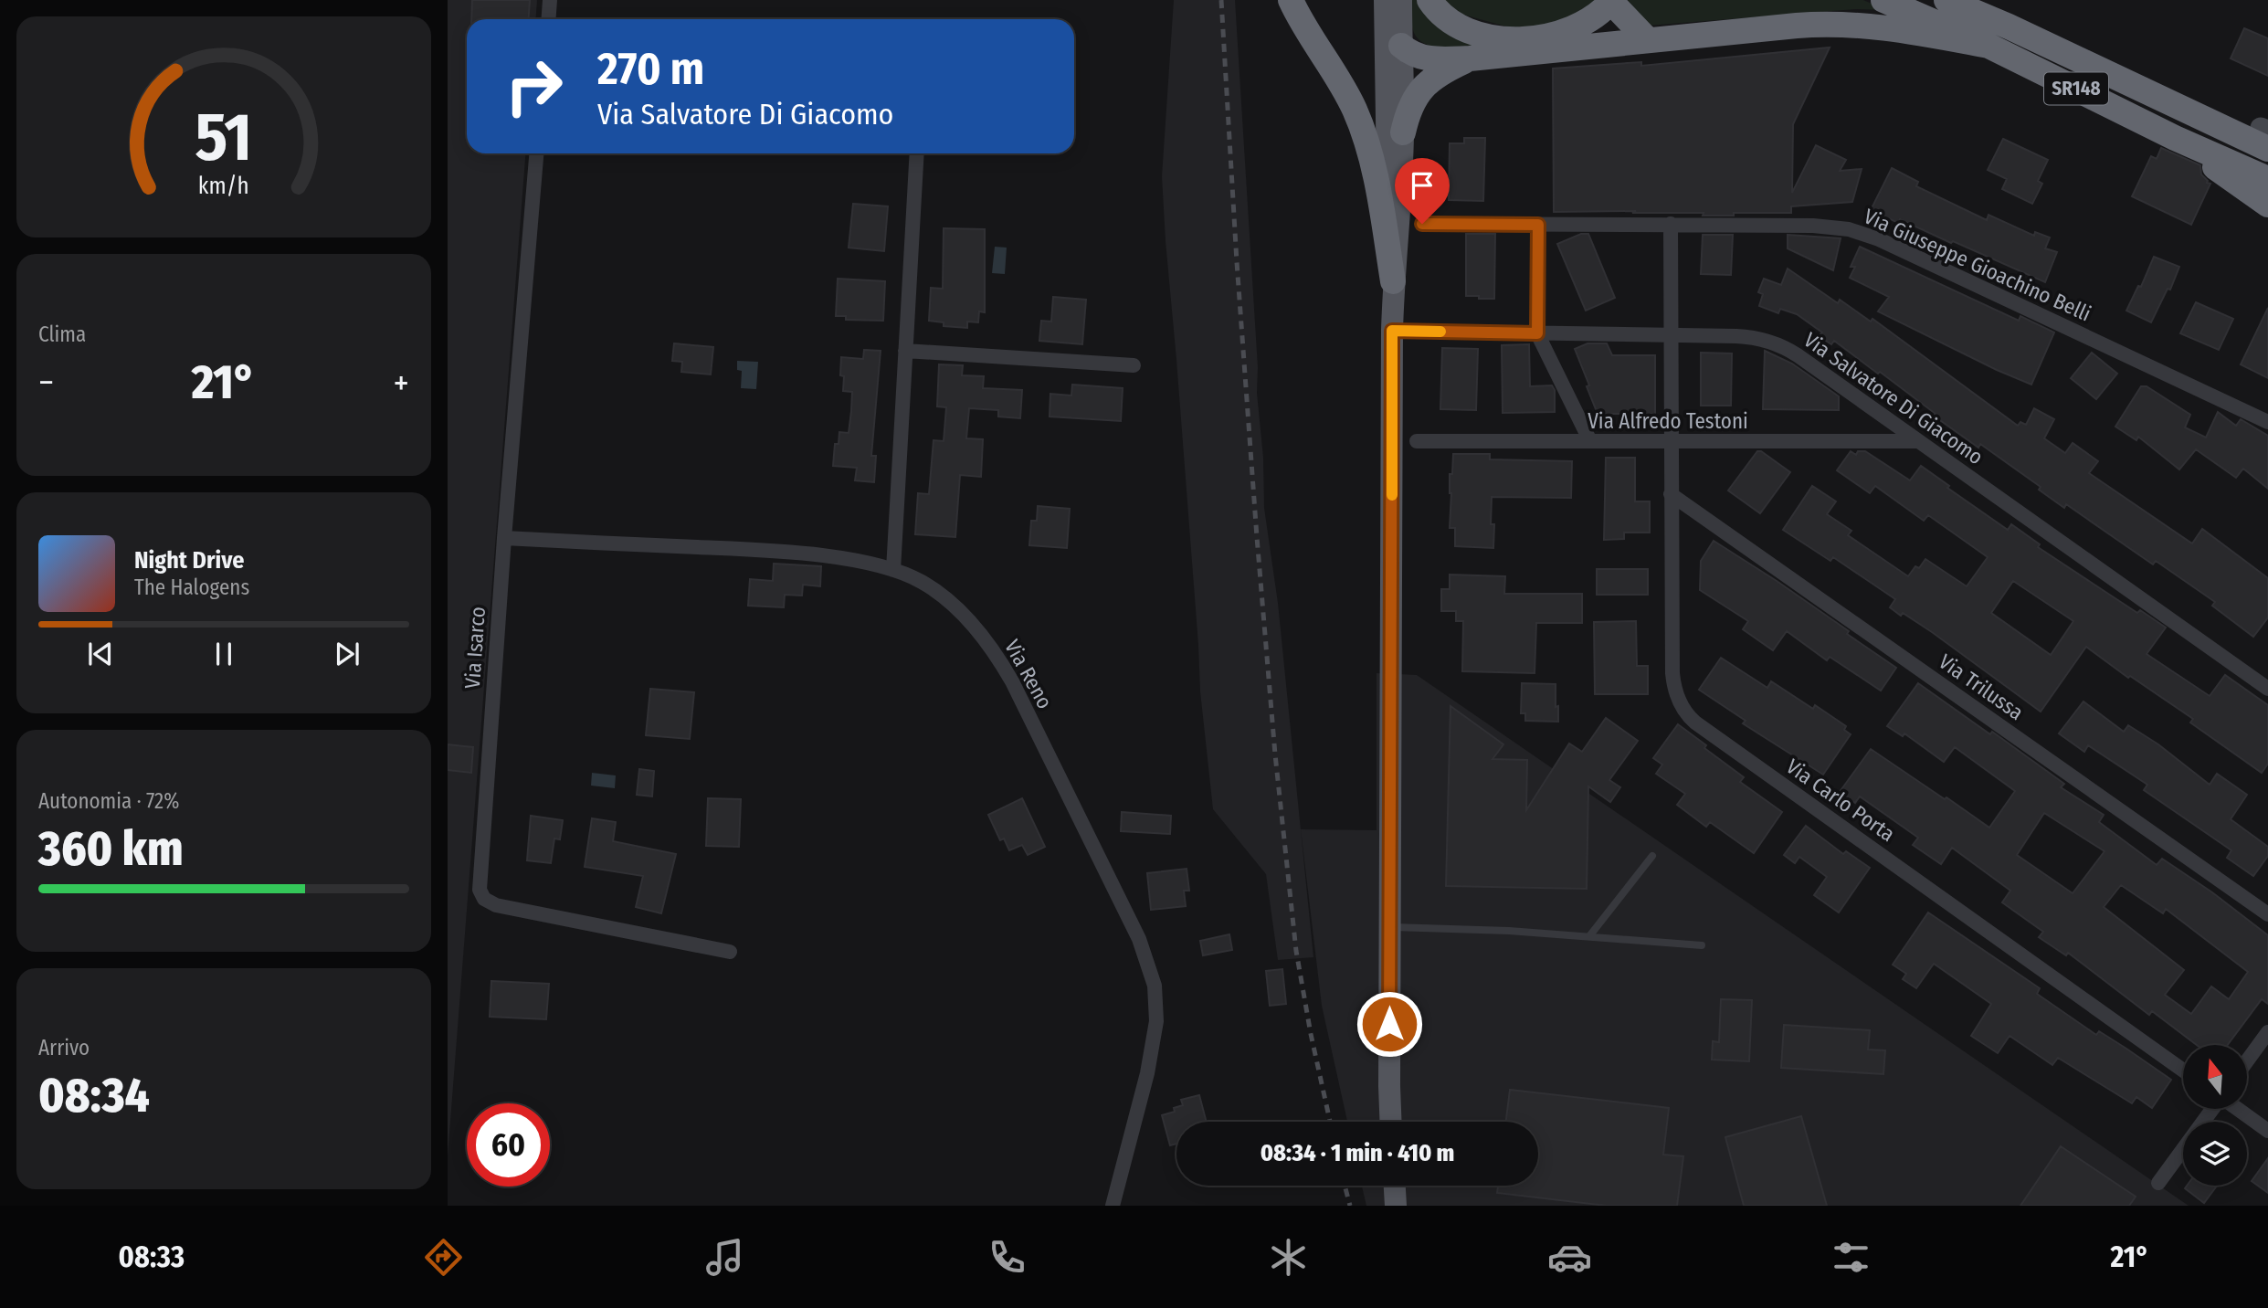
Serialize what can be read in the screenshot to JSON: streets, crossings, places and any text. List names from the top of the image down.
{
  "streets": {
    "highway": ["SR148"],
    "street": [
      "Via Giuseppe Gioachino Belli",
      "Via Salvatore Di Giacomo",
      "Via Alfredo Testoni",
      "Via Isarco",
      "Via Reno",
      "Via Trilussa",
      "Via Carlo Porta"
    ]
  },
  "crossings": [
    ["Via Giuseppe Gioachino Belli", "Via Carlo Porta"],
    ["Via Salvatore Di Giacomo", "Via Alfredo Testoni"],
    ["Via Salvatore Di Giacomo", "Via Carlo Porta"],
    ["Via Alfredo Testoni", "Via Carlo Porta"],
    ["Via Isarco", "Via Reno"],
    ["Via Trilussa", "Via Carlo Porta"]
  ],
  "north": "top",
  "page": {
    "turn": ["270 m", "Via Salvatore Di Giacomo"],
    "tile": [
      "Clima",
      ["Autonomia · 72%", "360 km"],
      ["Arrivo", "08:34"]
    ],
    "heat": ["−", "21°", "+"],
    "song": ["Night Drive", "The Halogens"],
    "limit": "60",
    "trip": "08:34 · 1 min · 410 m",
    "tabs": ["08:33", "21°"],
    "gauge": ["51", "km/h"]
  }
}
